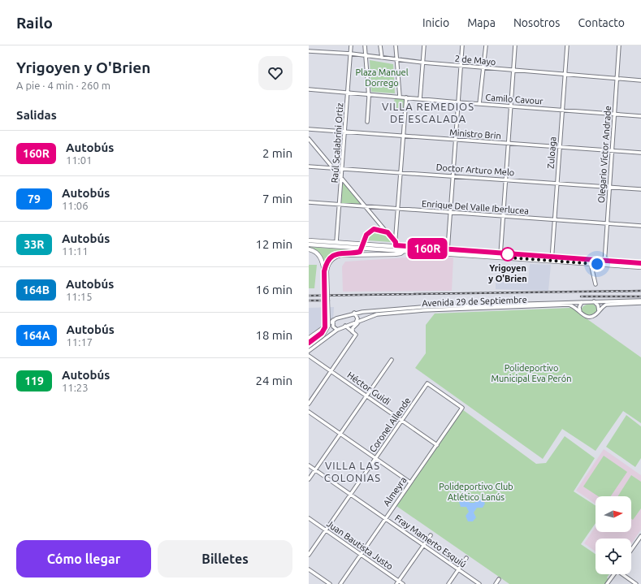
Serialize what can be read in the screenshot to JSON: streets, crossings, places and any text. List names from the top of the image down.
{
  "streets": {
    "street": [
      "2 de Mayo",
      "Camilo Cavour",
      "Ministro Brin",
      "Raúl Scalabrini Ortiz",
      "Zuloaga",
      "Olegario Víctor Andrade",
      "Doctor Arturo Melo",
      "Enrique Del Valle Iberlucea",
      "Avenida 29 de Septiembre",
      "Héctor Guidi",
      "Coronel Allende",
      "Almeyra",
      "Fray Mamerto Esquiú",
      "Juan Bautista Justo"
    ]
  },
  "crossings": [
    ["2 de Mayo", "Raúl Scalabrini Ortiz"],
    ["2 de Mayo", "Zuloaga"],
    ["2 de Mayo", "Olegario Víctor Andrade"],
    ["Camilo Cavour", "Raúl Scalabrini Ortiz"],
    ["Camilo Cavour", "Zuloaga"],
    ["Camilo Cavour", "Olegario Víctor Andrade"],
    ["Ministro Brin", "Raúl Scalabrini Ortiz"],
    ["Ministro Brin", "Zuloaga"],
    ["Ministro Brin", "Olegario Víctor Andrade"],
    ["Raúl Scalabrini Ortiz", "Doctor Arturo Melo"],
    ["Raúl Scalabrini Ortiz", "Enrique Del Valle Iberlucea"],
    ["Zuloaga", "Doctor Arturo Melo"],
    ["Zuloaga", "Enrique Del Valle Iberlucea"],
    ["Olegario Víctor Andrade", "Doctor Arturo Melo"],
    ["Olegario Víctor Andrade", "Enrique Del Valle Iberlucea"],
    ["Héctor Guidi", "Coronel Allende"],
    ["Héctor Guidi", "Almeyra"],
    ["Coronel Allende", "Almeyra"],
    ["Coronel Allende", "Fray Mamerto Esquiú"],
    ["Coronel Allende", "Juan Bautista Justo"],
    ["Almeyra", "Fray Mamerto Esquiú"],
    ["Almeyra", "Juan Bautista Justo"]
  ],
  "districts": ["VILLA REMEDIOS DE ESCALADA", "VILLA LAS COLONIAS"],
  "parks": ["Plaza Manuel Dorrego", "Polideportivo Municipal Eva Perón", "Polideportivo Club Atlético Lanús"],
  "places": ["Yrigoyen y O'Brien"],
  "lines": ["bus line 160R"],
  "north": "right",
  "page": {
    "header": "Railo",
    "nav": [
      "Inicio",
      "Mapa",
      "Nosotros",
      "Contacto"
    ],
    "heading": [
      ["Yrigoyen y O'Brien", "A pie · 4 min · 260 m"],
      "Salidas"
    ],
    "on_map": "160R",
    "list": [
      {
        "mark": "160R",
        "name": "Autobús",
        "note": "11:01",
        "value": "2 min"
      },
      {
        "mark": "79",
        "name": "Autobús",
        "note": "11:06",
        "value": "7 min"
      },
      {
        "mark": "33R",
        "name": "Autobús",
        "note": "11:11",
        "value": "12 min"
      },
      {
        "mark": "164B",
        "name": "Autobús",
        "note": "11:15",
        "value": "16 min"
      },
      {
        "mark": "164A",
        "name": "Autobús",
        "note": "11:17",
        "value": "18 min"
      },
      {
        "mark": "119",
        "name": "Autobús",
        "note": "11:23",
        "value": "24 min"
      }
    ],
    "buttons": ["Cómo llegar", "Billetes"]
  }
}
